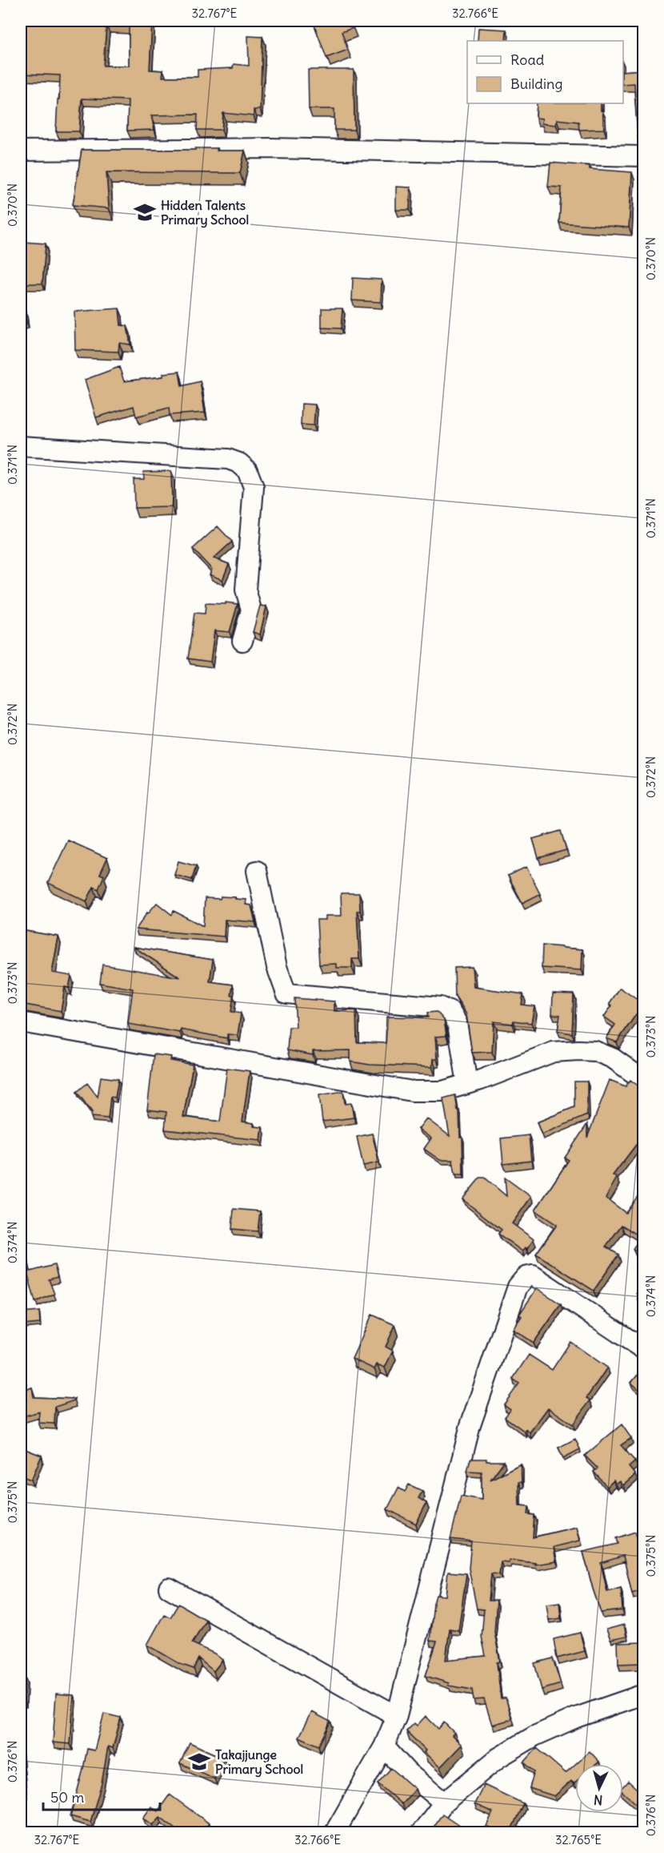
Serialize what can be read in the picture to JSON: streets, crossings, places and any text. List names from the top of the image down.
{
  "places": {
    "school or university": ["Hidden Talents Primary School", "Takajjunge Primary School"]
  },
  "legend": ["Road", "Building"],
  "scale_bar": "50 m",
  "north": "bottom",
  "coordinates": [
    "32.767°E",
    "32.766°E",
    "0.370°N",
    "0.371°N",
    "0.372°N",
    "0.373°N",
    "0.374°N",
    "0.375°N",
    "0.376°N",
    "32.765°E"
  ]
}
